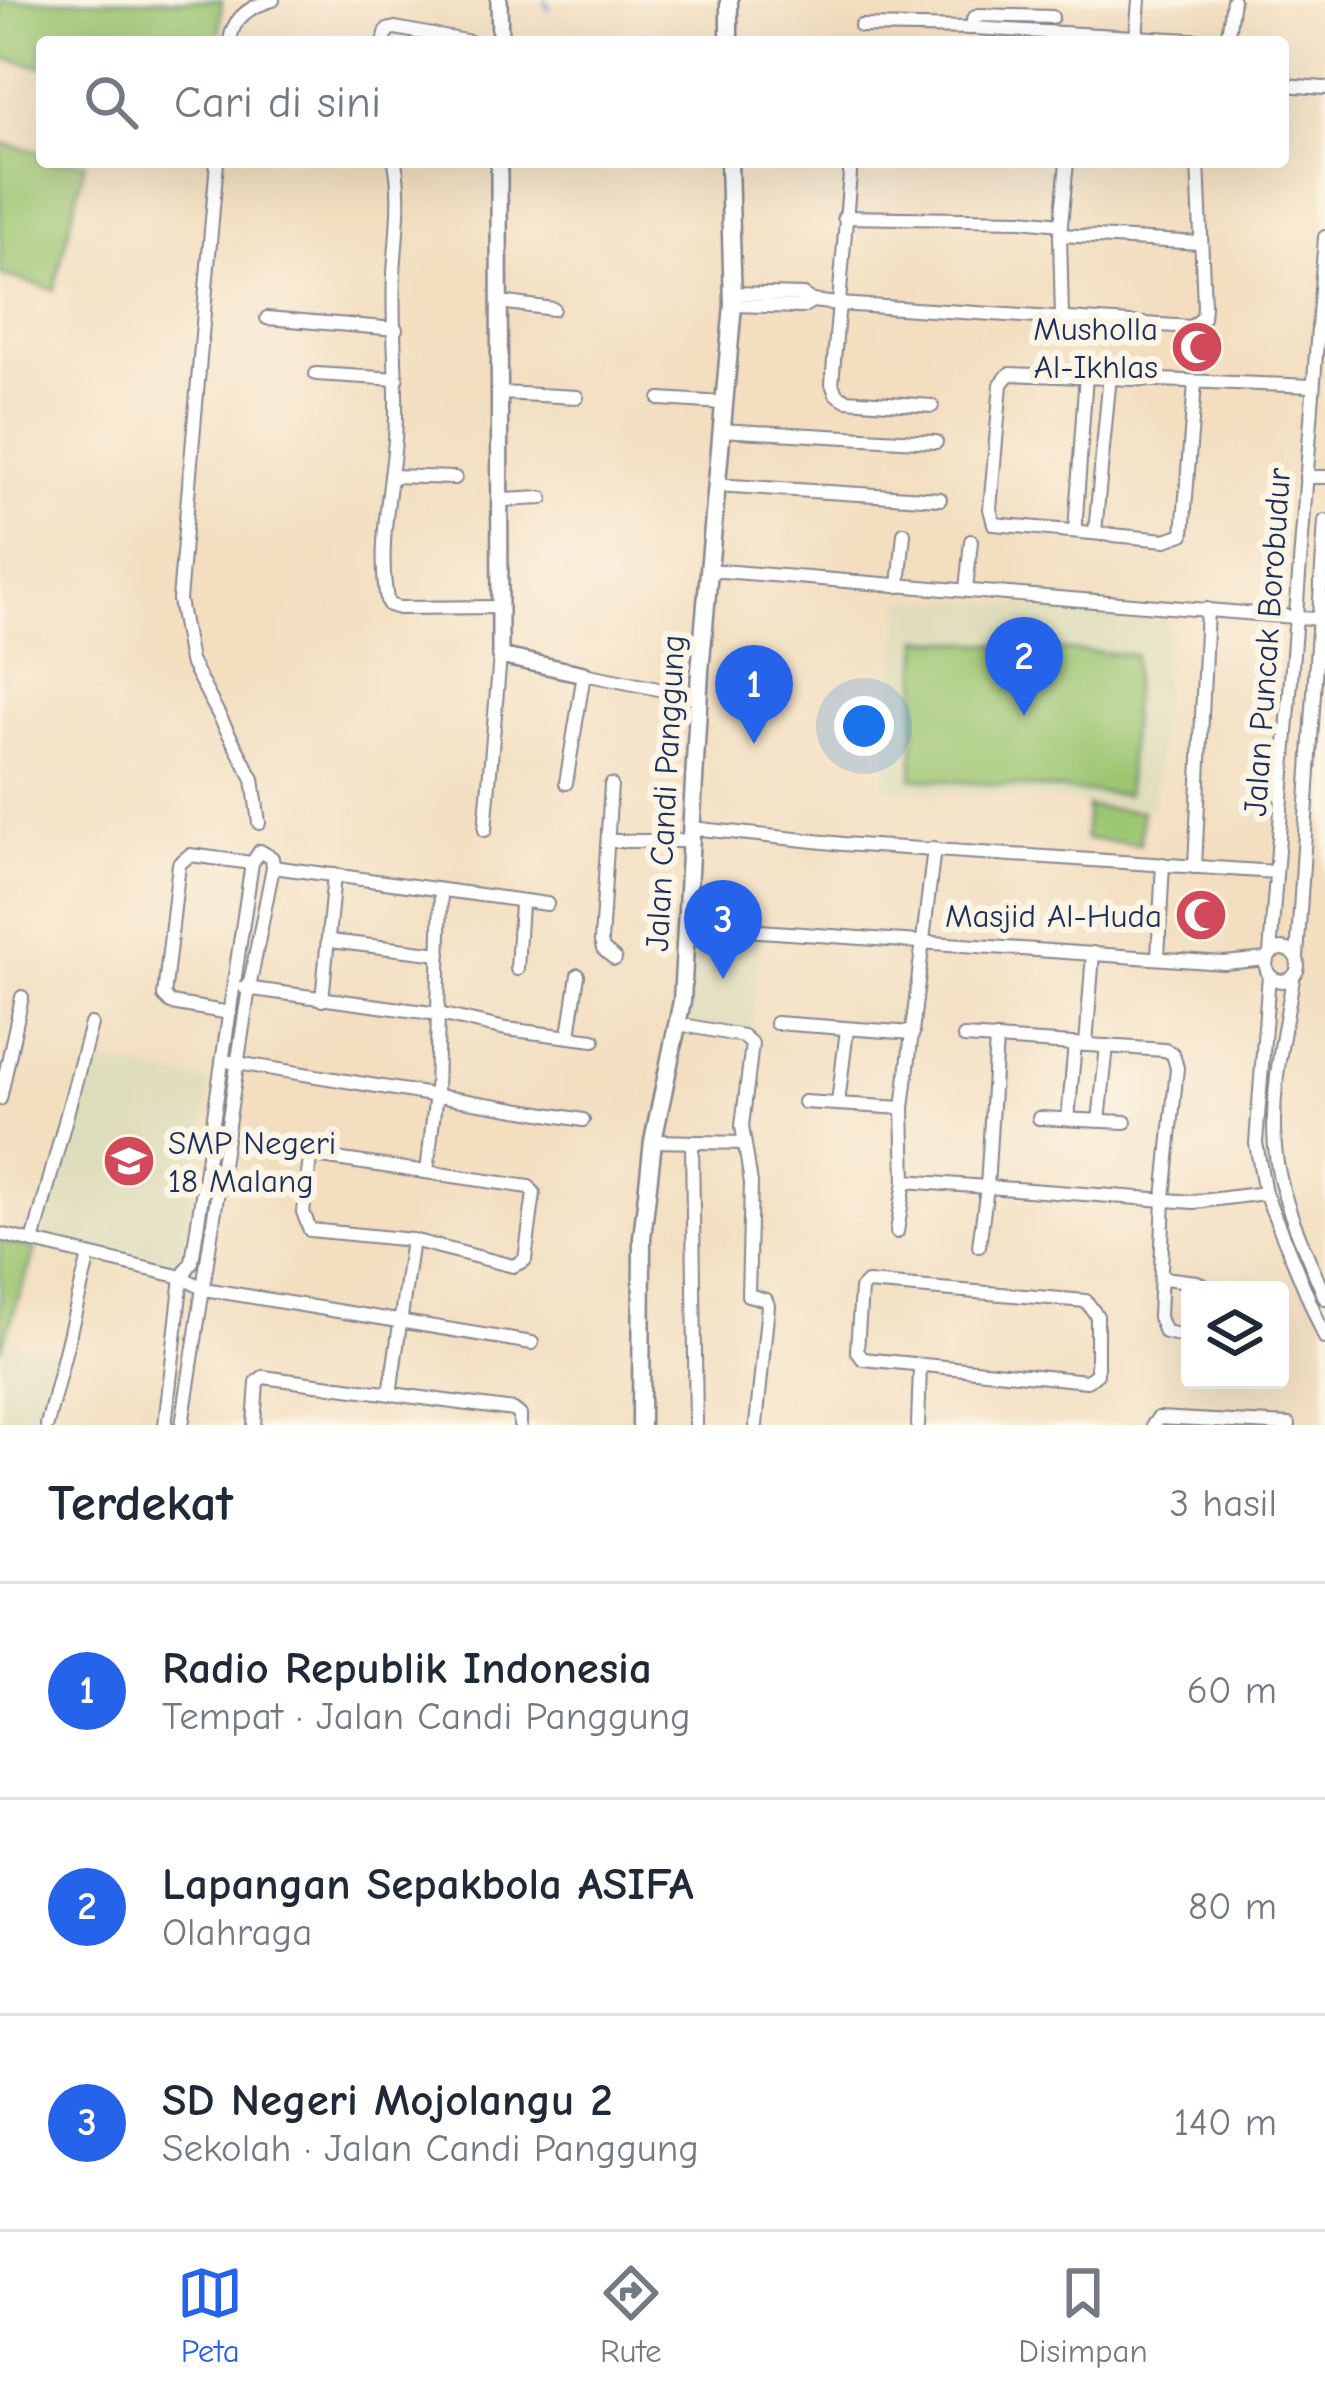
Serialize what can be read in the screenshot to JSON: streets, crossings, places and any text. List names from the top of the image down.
{
  "streets": {
    "main road": ["Jalan Candi Panggung"],
    "street": ["Jalan Puncak Borobudur"]
  },
  "places": {
    "mosque": ["Musholla Al-Ikhlas", "Masjid Al-Huda"],
    "school or university": ["SMP Negeri 18 Malang"]
  },
  "page": {
    "search": "Cari di sini",
    "pins": ["2", "1", "3"],
    "heading": ["Terdekat", "3 hasil"],
    "list": [
      {
        "mark": "1",
        "name": "Radio Republik Indonesia",
        "note": "Tempat · Jalan Candi Panggung",
        "value": "60 m"
      },
      {
        "mark": "2",
        "name": "Lapangan Sepakbola ASIFA",
        "note": "Olahraga",
        "value": "80 m"
      },
      {
        "mark": "3",
        "name": "SD Negeri Mojolangu 2",
        "note": "Sekolah · Jalan Candi Panggung",
        "value": "140 m"
      }
    ],
    "nav": ["Peta", "Rute", "Disimpan"]
  }
}
